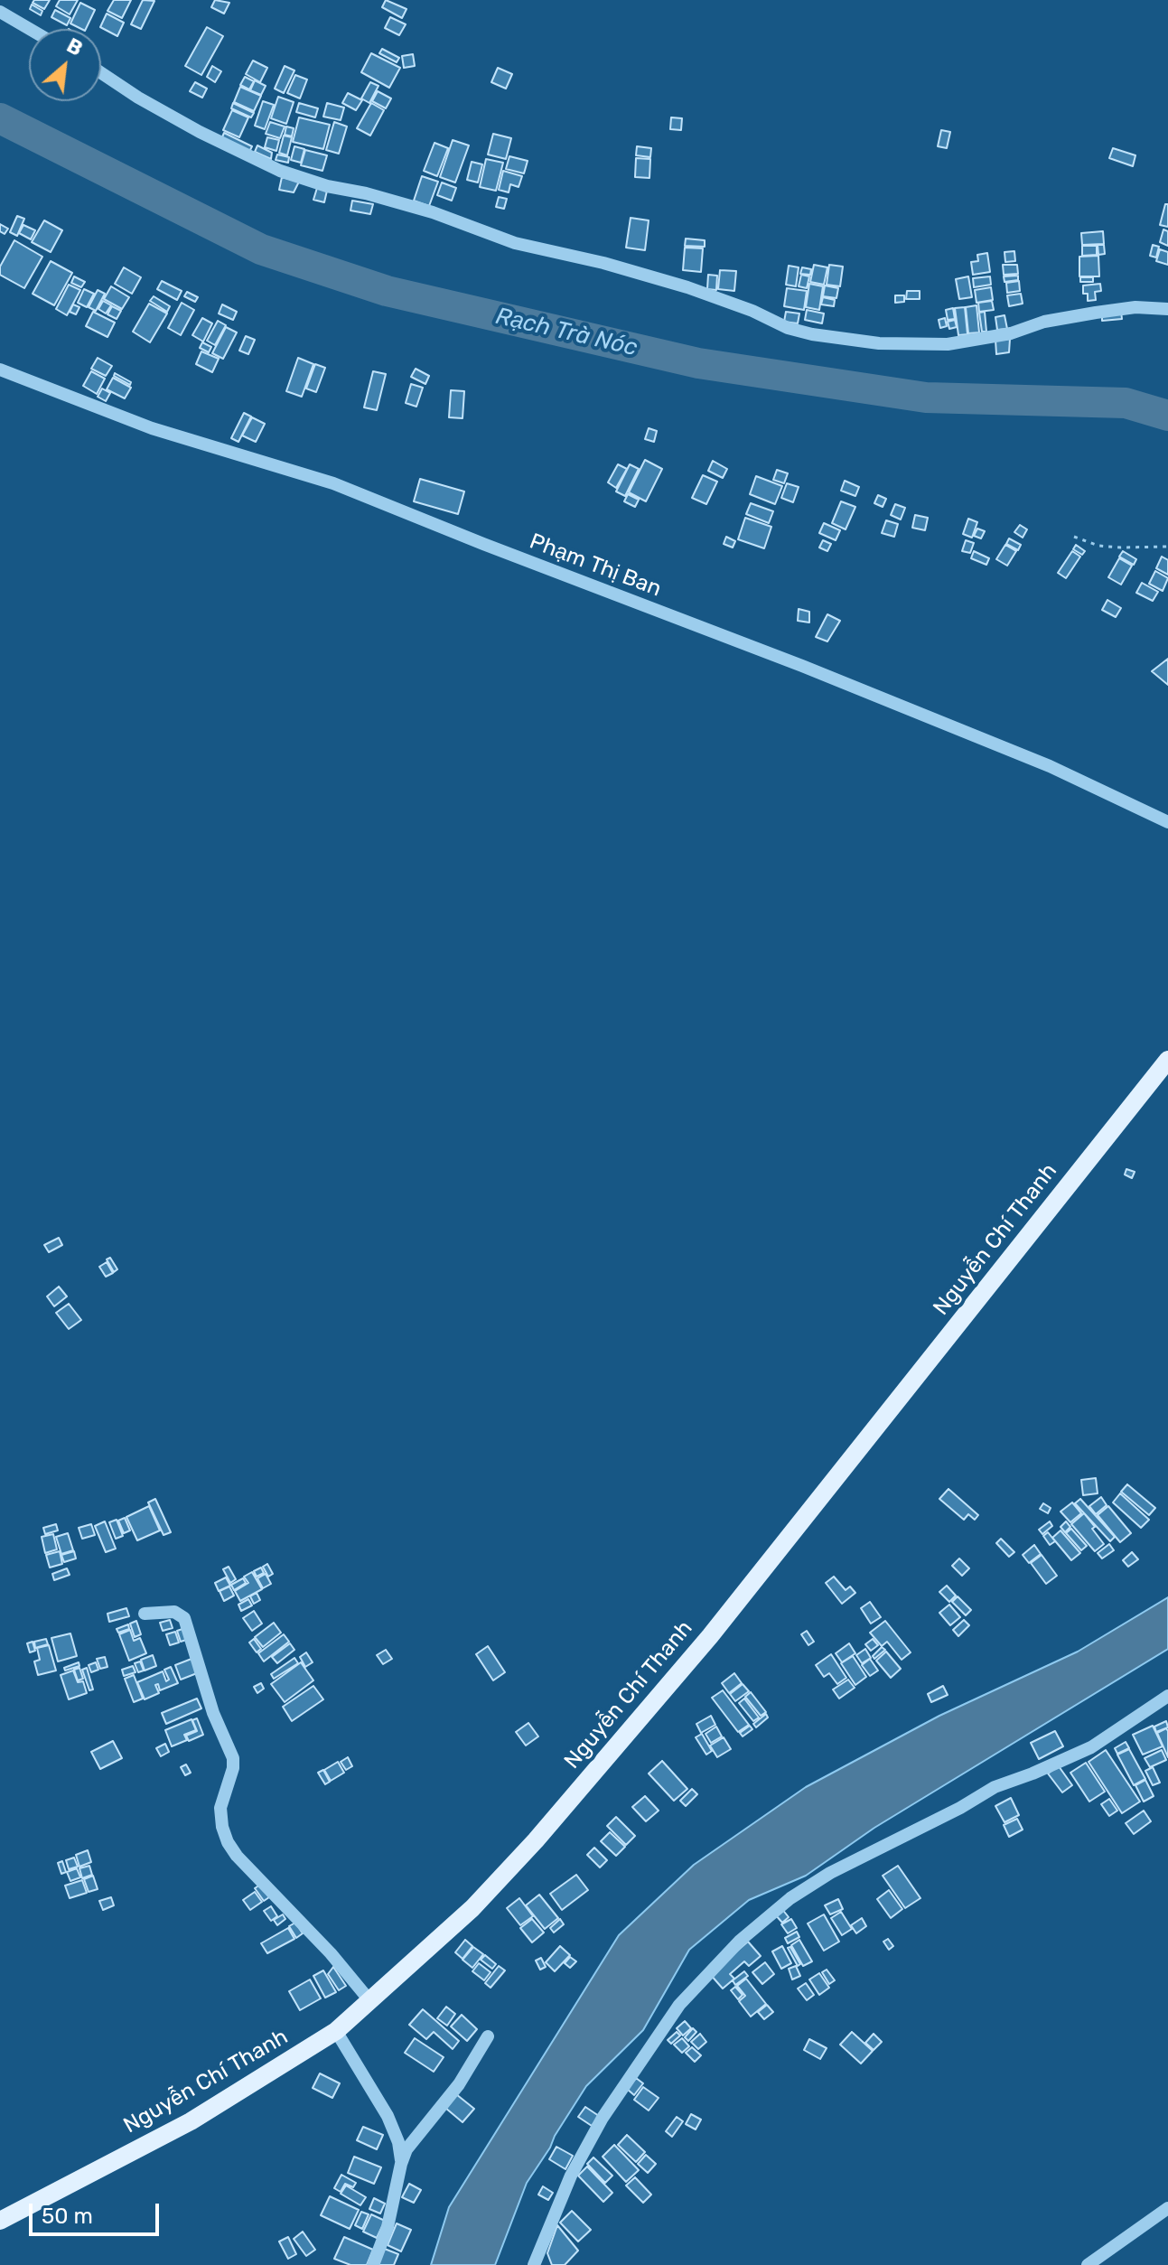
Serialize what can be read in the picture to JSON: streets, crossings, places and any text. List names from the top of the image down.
{
  "streets": {
    "main road": ["Nguyễn Chí Thanh"],
    "street": ["Phạm Thị Ban"]
  },
  "water": ["Rạch Trà Nóc"],
  "scale_bar": "50 m",
  "north": "top right"
}
